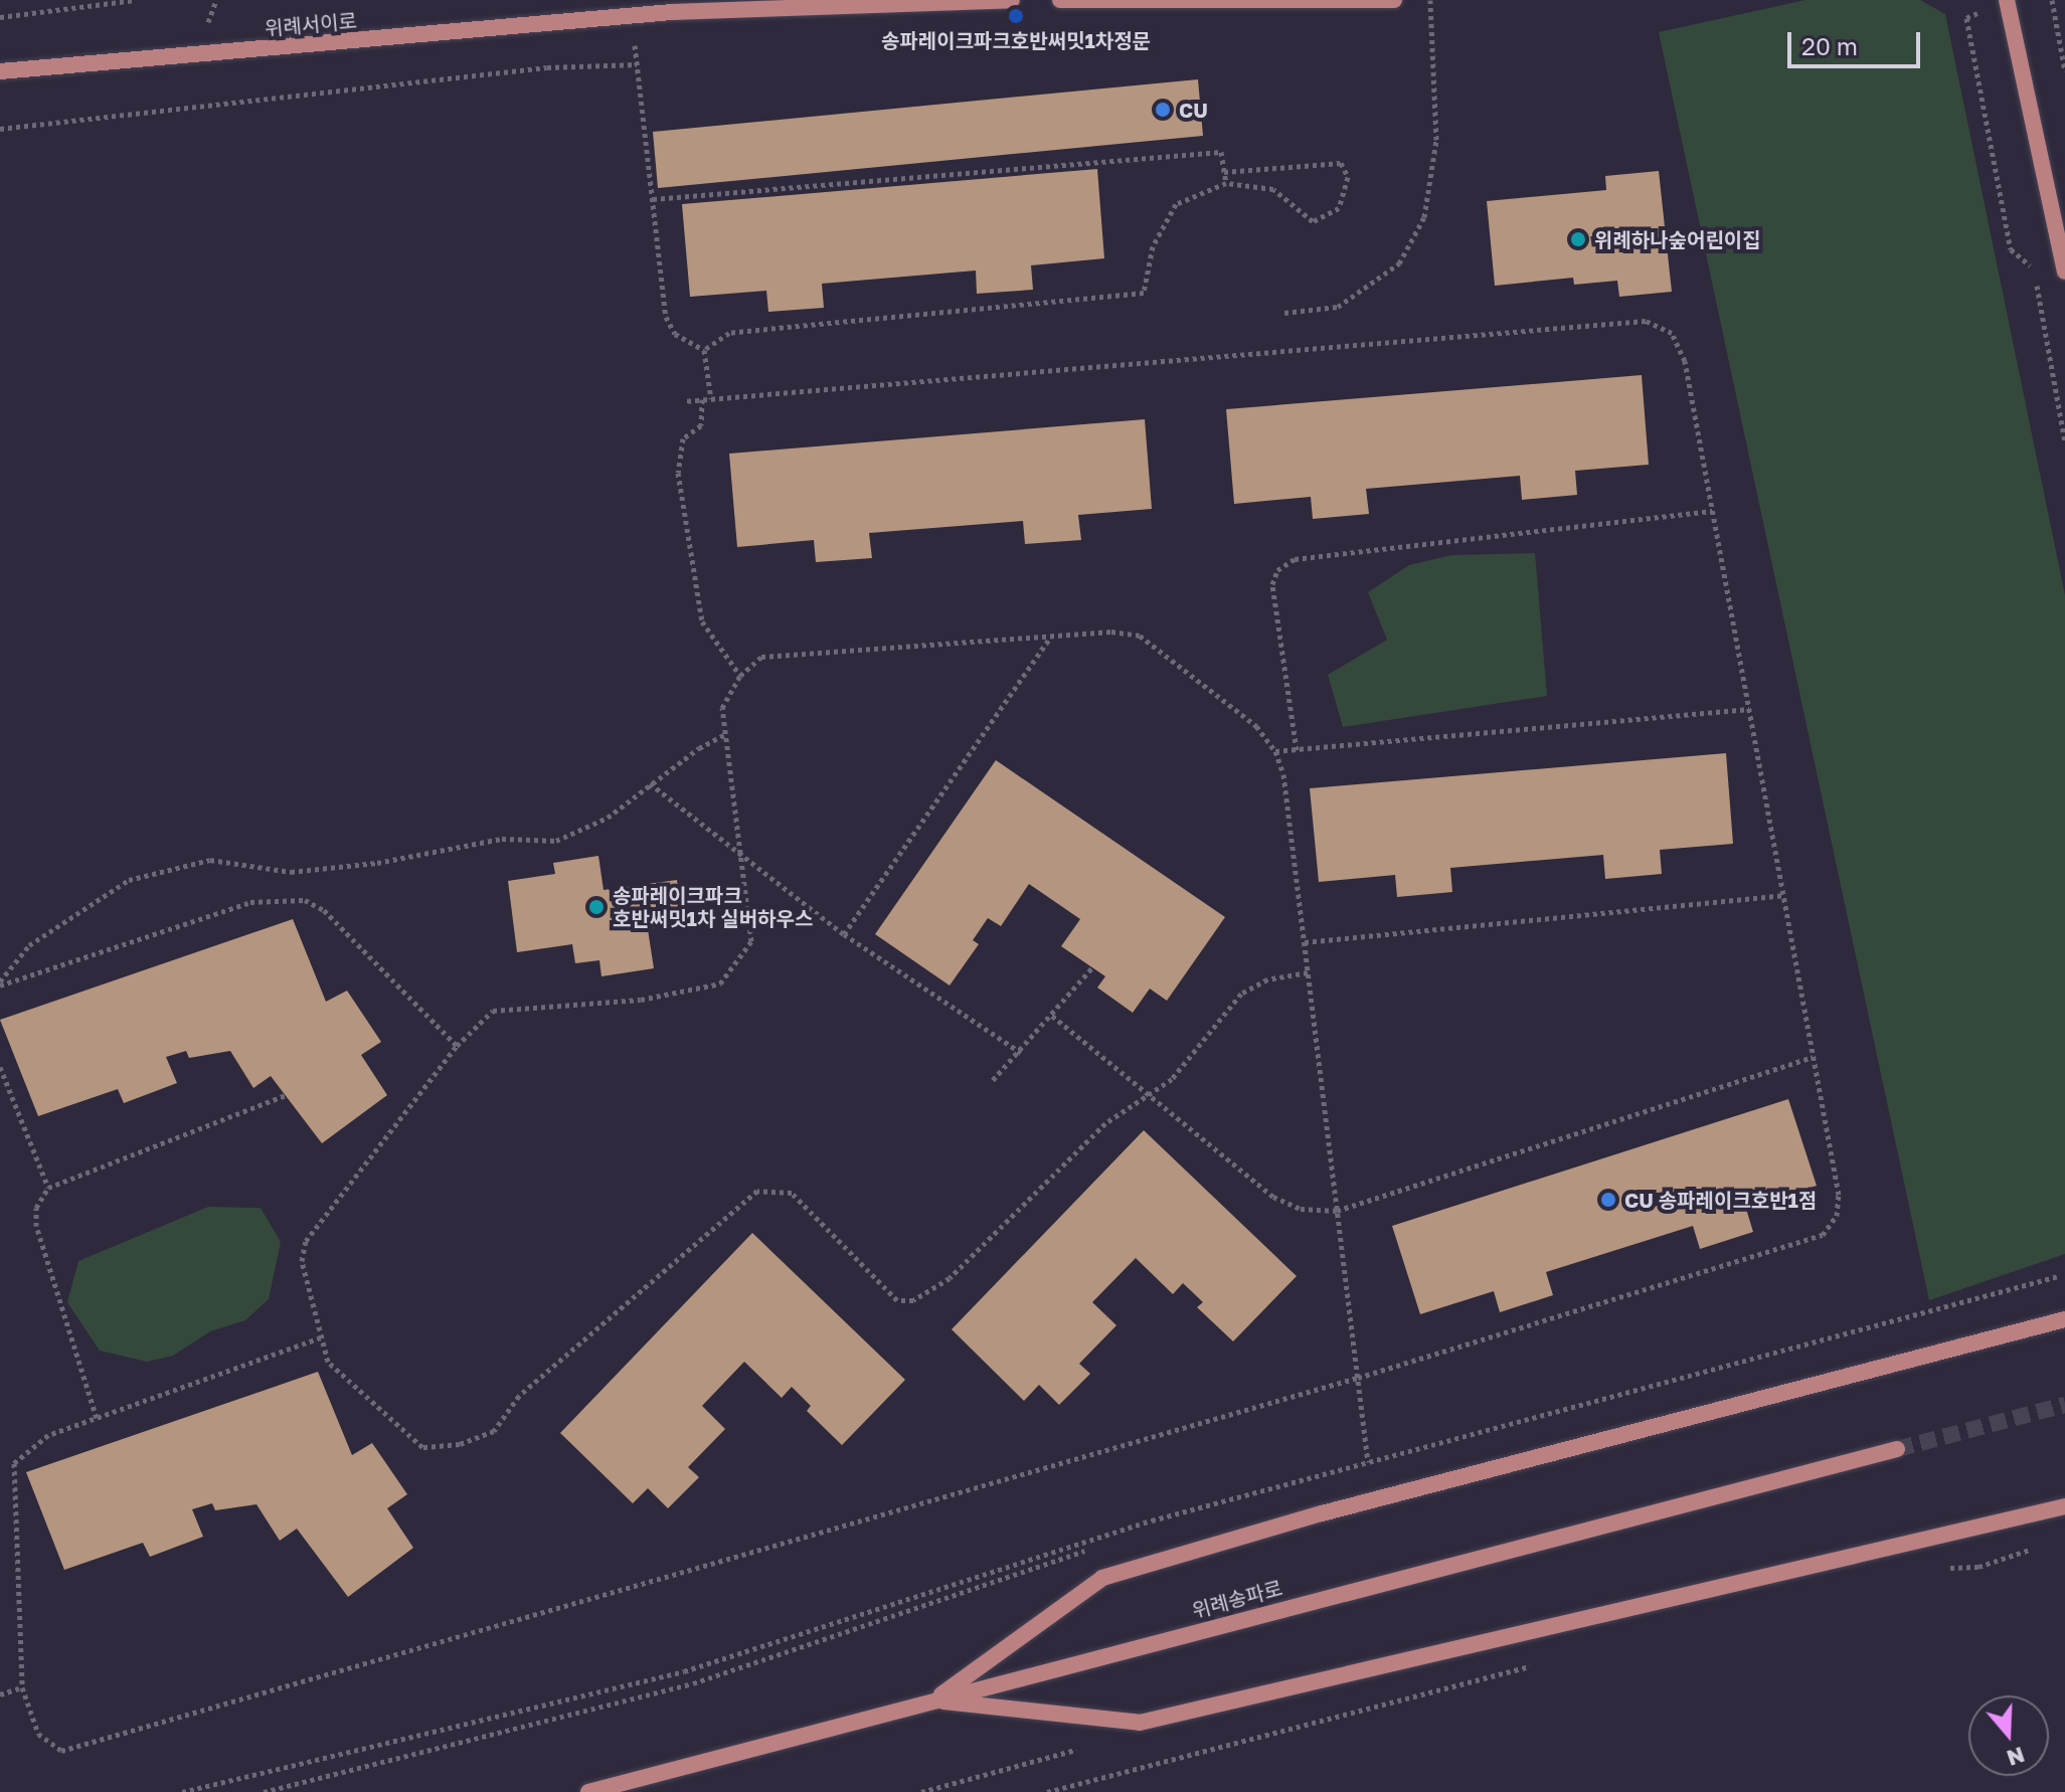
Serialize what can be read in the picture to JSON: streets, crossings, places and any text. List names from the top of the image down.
{
  "streets": {
    "main road": ["위례서이로", "위례송파로"]
  },
  "places": [
    "송파레이크파크호반써밋1차정문",
    "CU",
    "위례하나숲어린이집",
    "송파레이크파크 호반써밋1차 실버하우스",
    "CU 송파레이크호반1점"
  ],
  "scale_bar": "20 m",
  "north": "bottom"
}
